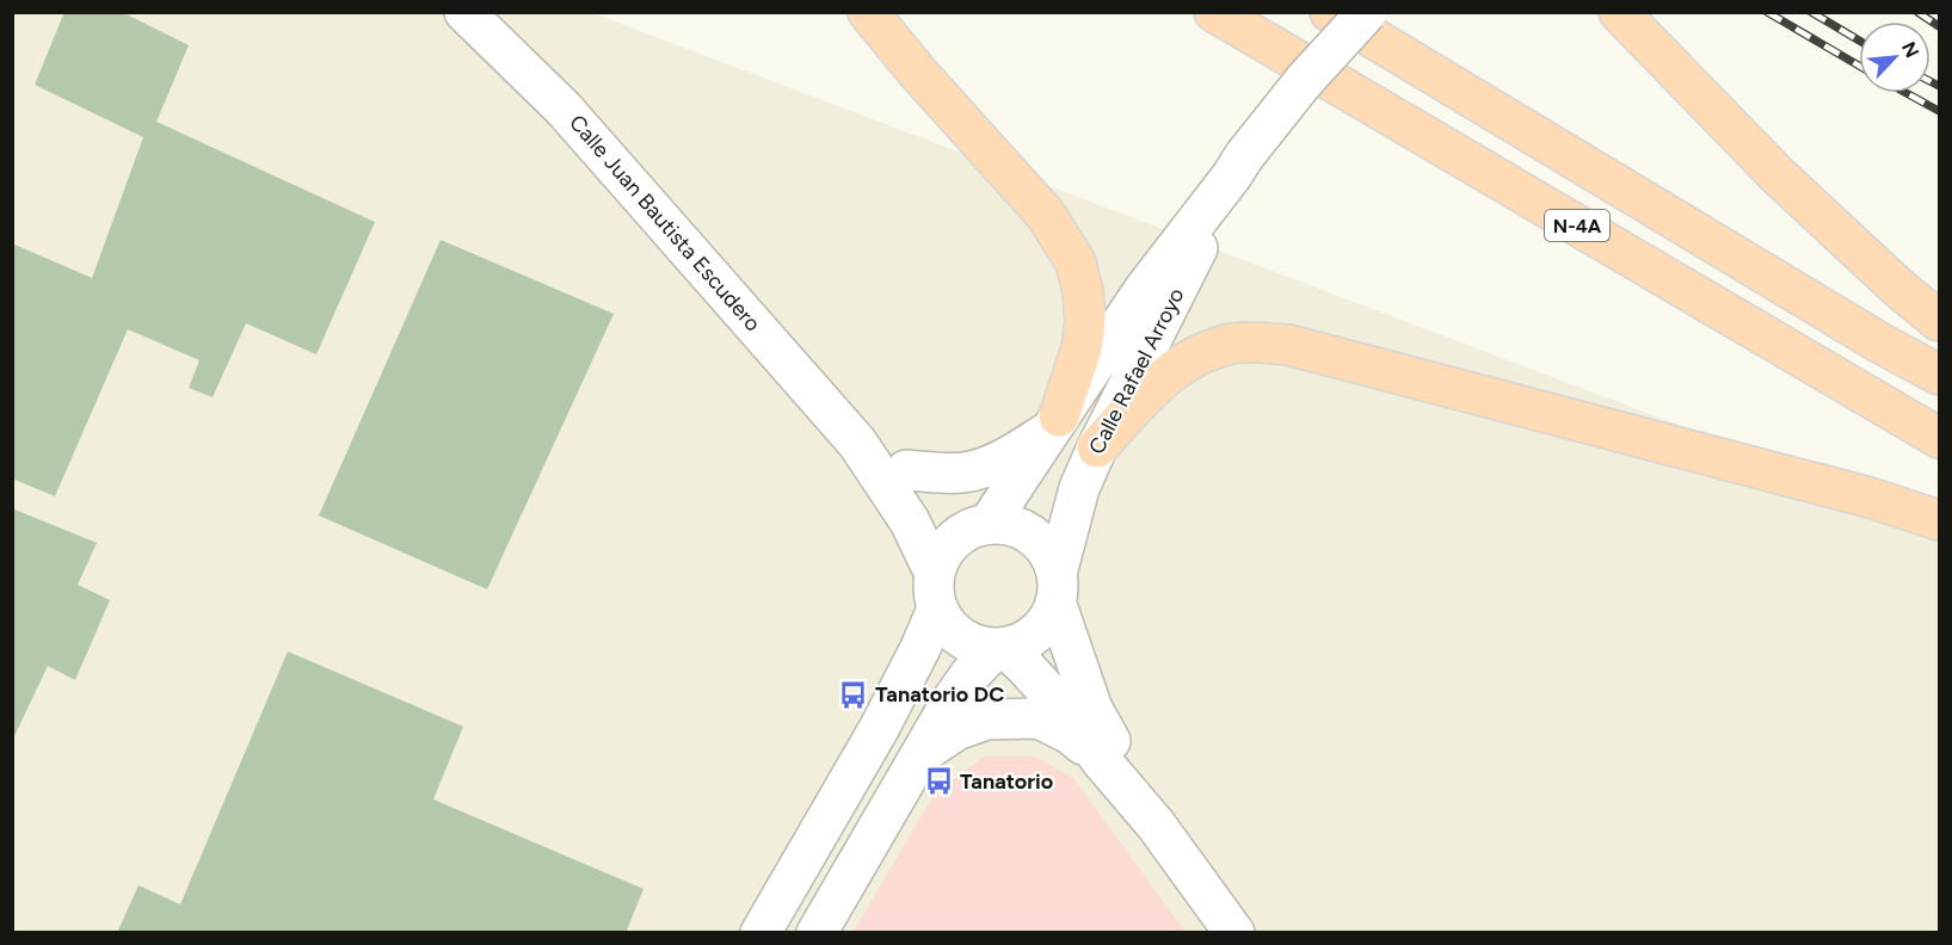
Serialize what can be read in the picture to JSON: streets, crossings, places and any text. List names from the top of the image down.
{
  "streets": {
    "main road": ["N-4A"],
    "street": ["Calle Juan Bautista Escudero", "Calle Rafael Arroyo"]
  },
  "crossings": [
    ["Calle Juan Bautista Escudero", "Calle Rafael Arroyo"]
  ],
  "places": {
    "bus stop": ["Tanatorio DC", "Tanatorio"]
  },
  "north": "top right"
}
